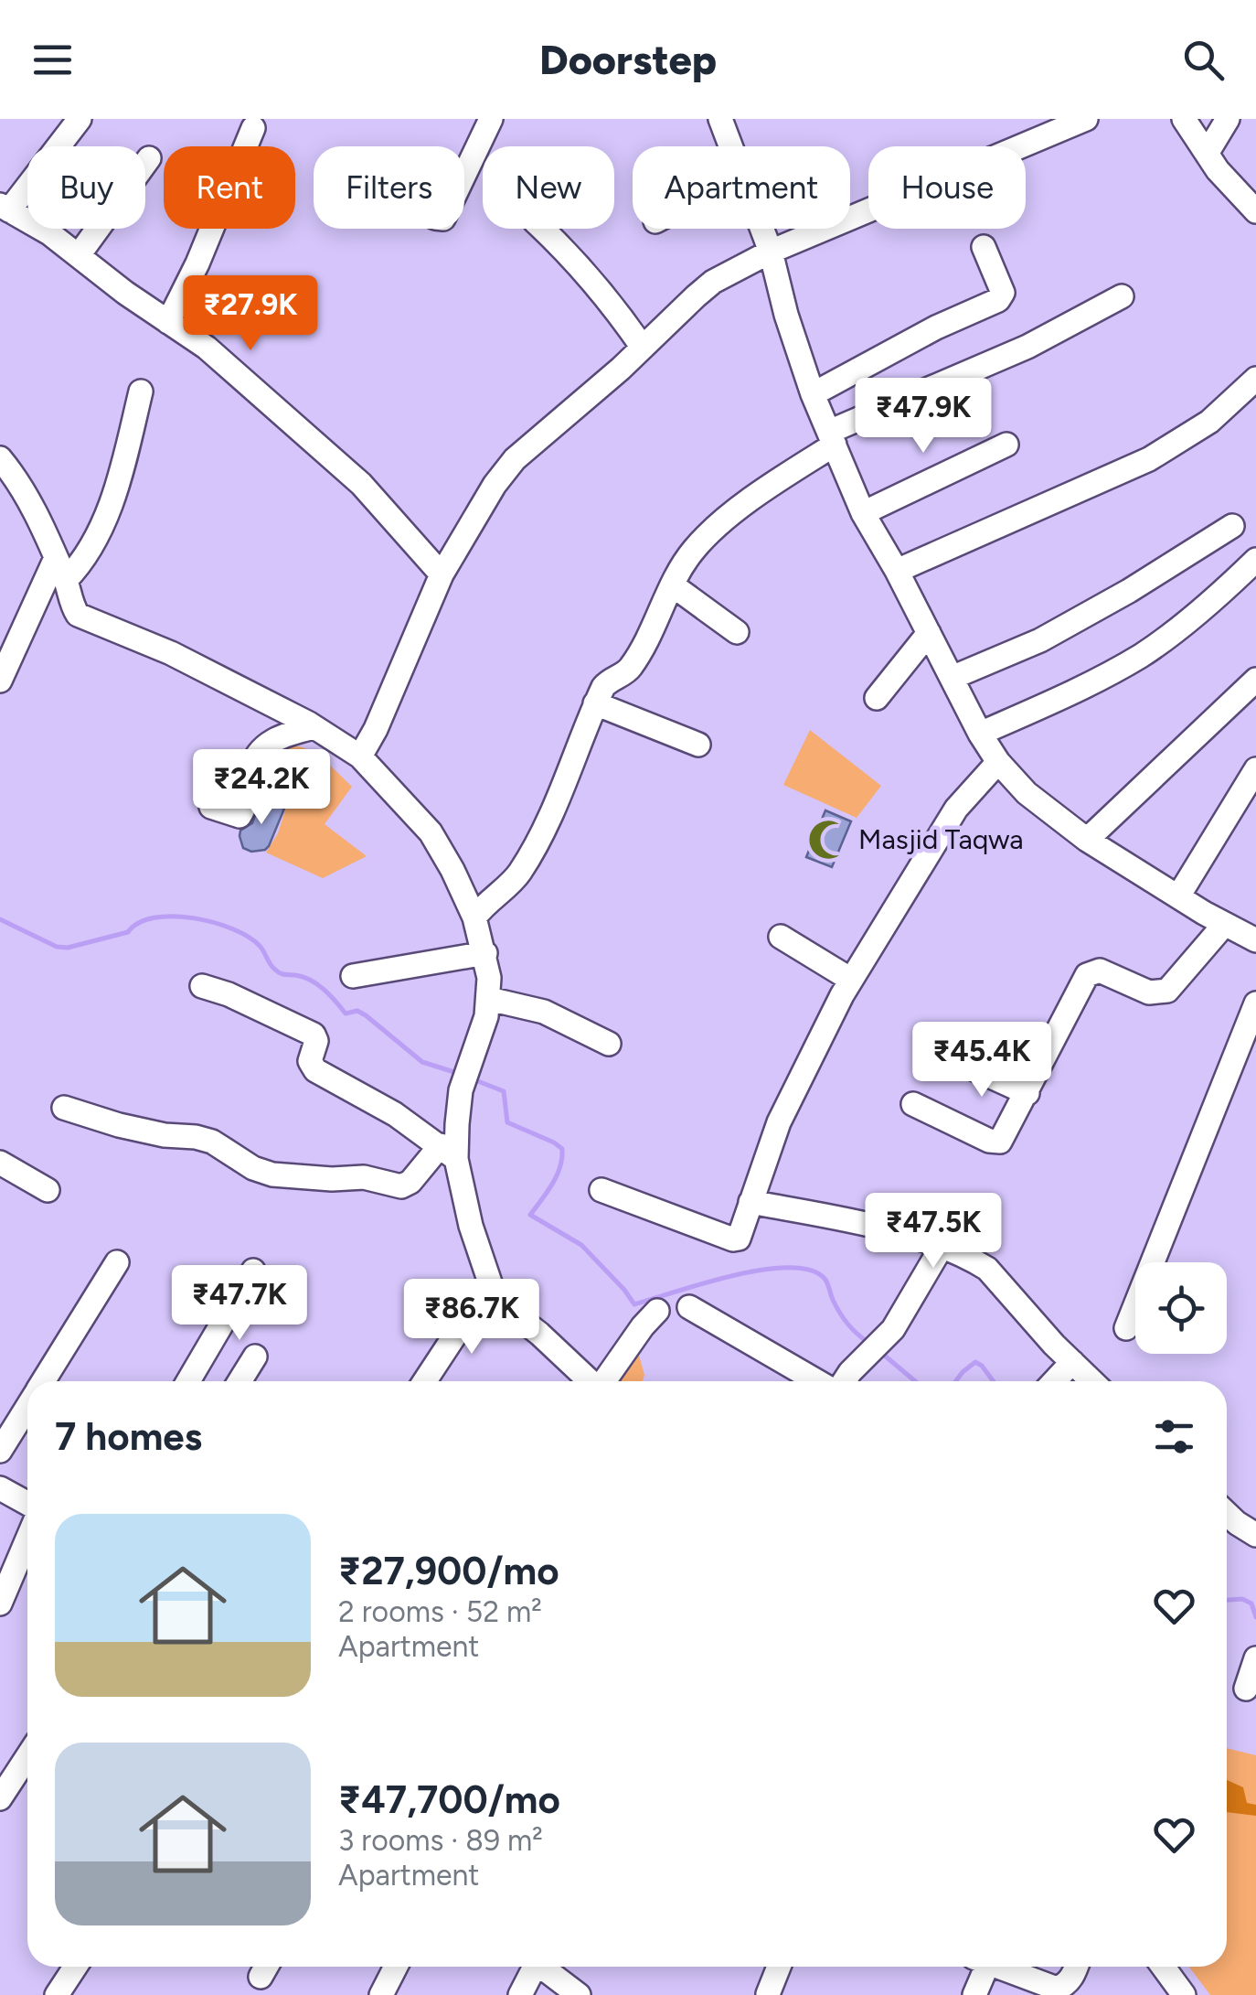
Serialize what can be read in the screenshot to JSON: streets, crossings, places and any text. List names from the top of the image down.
{
  "places": {
    "mosque": ["Masjid Taqwa"]
  },
  "page": {
    "header": "Doorstep",
    "chip": [
      "Buy",
      "Rent",
      "Filters",
      "New",
      "Apartment",
      "House"
    ],
    "price": [
      "₹27.9K",
      "₹47.9K",
      "₹24.2K",
      "₹45.4K",
      "₹47.5K",
      "₹47.7K",
      "₹86.7K"
    ],
    "heading": "7 homes",
    "list": [
      {
        "name": "₹27,900/mo",
        "note": "2 rooms · 52 m² · Apartment"
      },
      {
        "name": "₹47,700/mo",
        "note": "3 rooms · 89 m² · Apartment"
      }
    ]
  }
}
